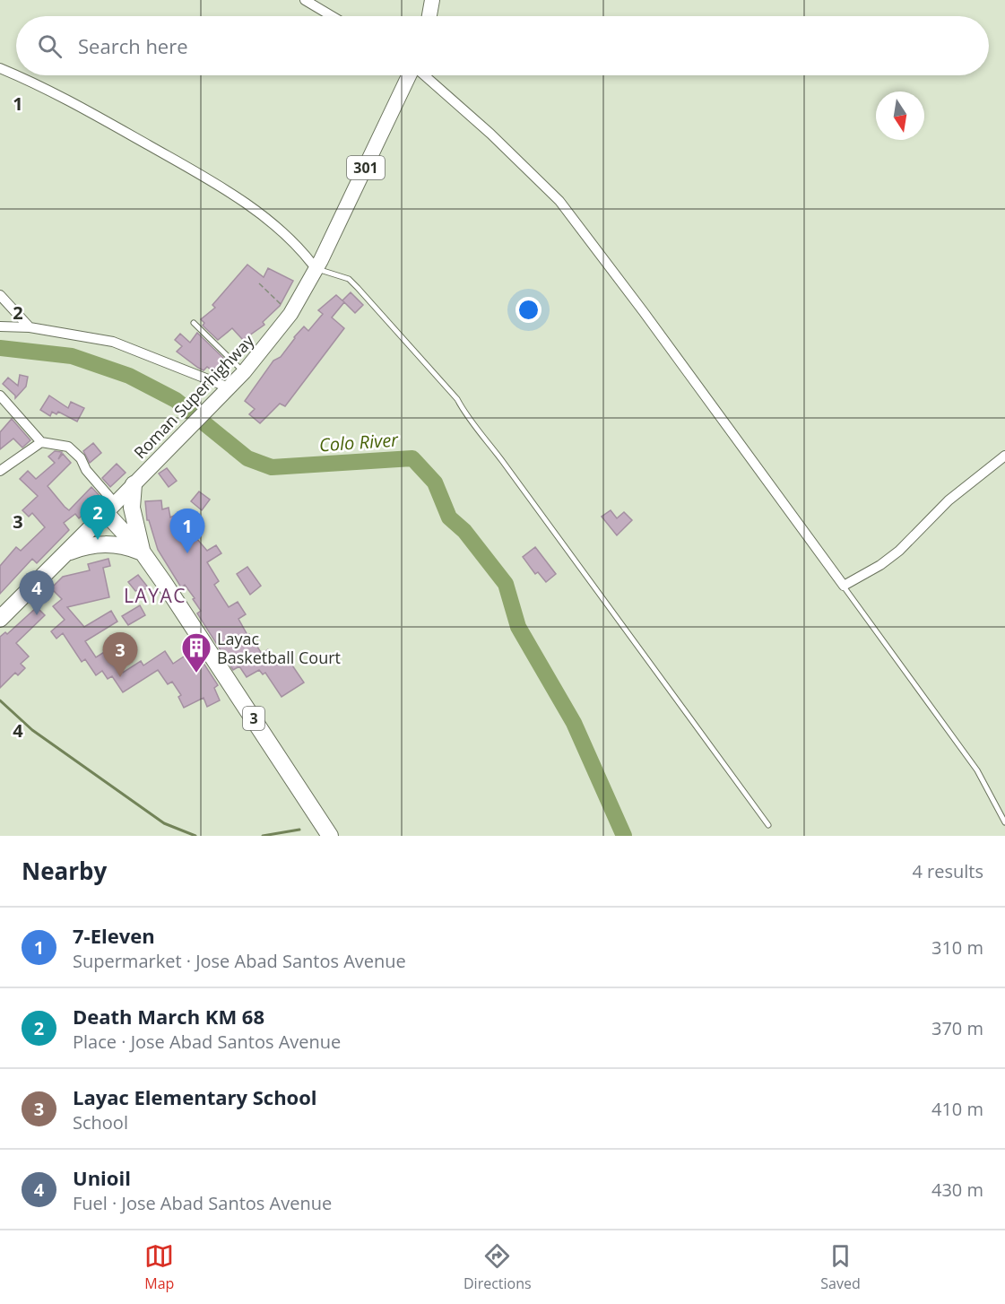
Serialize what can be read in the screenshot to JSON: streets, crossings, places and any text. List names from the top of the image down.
{
  "streets": {
    "highway": ["3"],
    "main road": ["301", "Roman Superhighway"]
  },
  "crossings": [
    ["Roman Superhighway", "3"]
  ],
  "districts": ["LAYAC"],
  "water": ["Colo River"],
  "places": {
    "building": ["Layac Basketball Court"]
  },
  "north": "bottom",
  "page": {
    "search": "Search here",
    "pins": [
      "2",
      "1",
      "4",
      "3"
    ],
    "heading": ["Nearby", "4 results"],
    "list": [
      {
        "mark": "1",
        "name": "7-Eleven",
        "note": "Supermarket · Jose Abad Santos Avenue",
        "value": "310 m"
      },
      {
        "mark": "2",
        "name": "Death March KM 68",
        "note": "Place · Jose Abad Santos Avenue",
        "value": "370 m"
      },
      {
        "mark": "3",
        "name": "Layac Elementary School",
        "note": "School",
        "value": "410 m"
      },
      {
        "mark": "4",
        "name": "Unioil",
        "note": "Fuel · Jose Abad Santos Avenue",
        "value": "430 m"
      }
    ],
    "nav": ["Map", "Directions", "Saved"]
  },
  "grid": {
    "rows": [
      "1",
      "2",
      "3",
      "4"
    ]
  }
}
